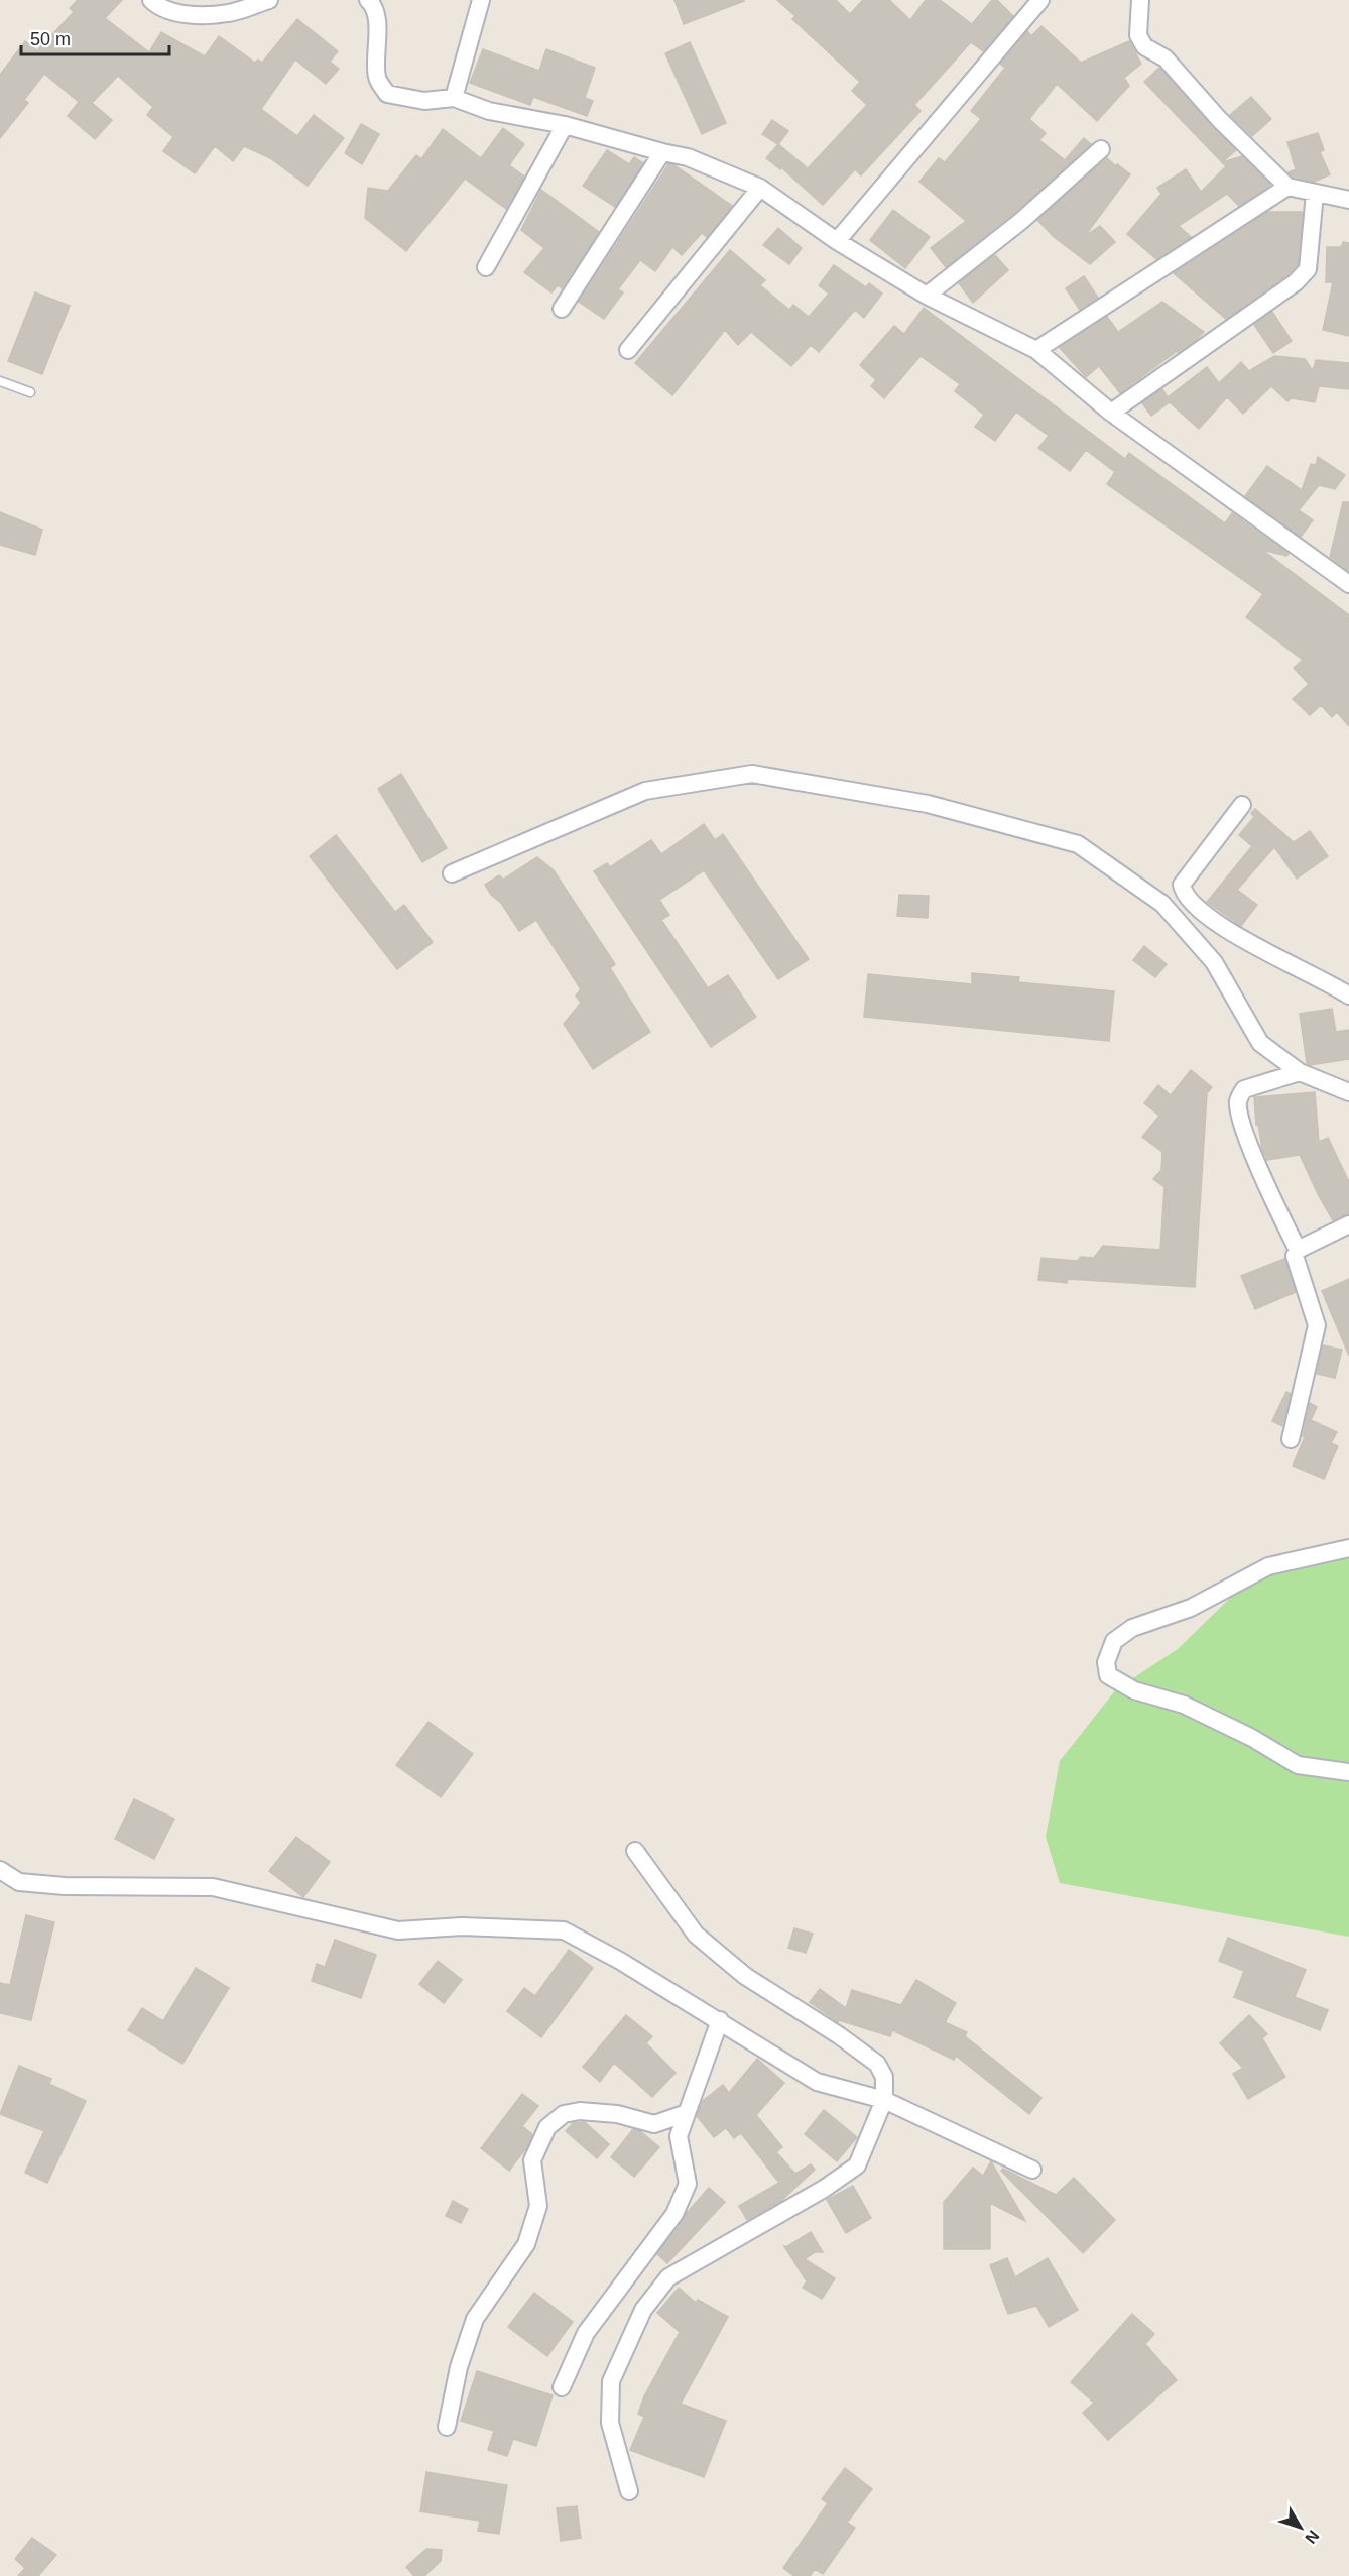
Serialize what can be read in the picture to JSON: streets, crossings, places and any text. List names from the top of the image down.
{
  "scale_bar": "50 m",
  "north": "bottom right"
}
